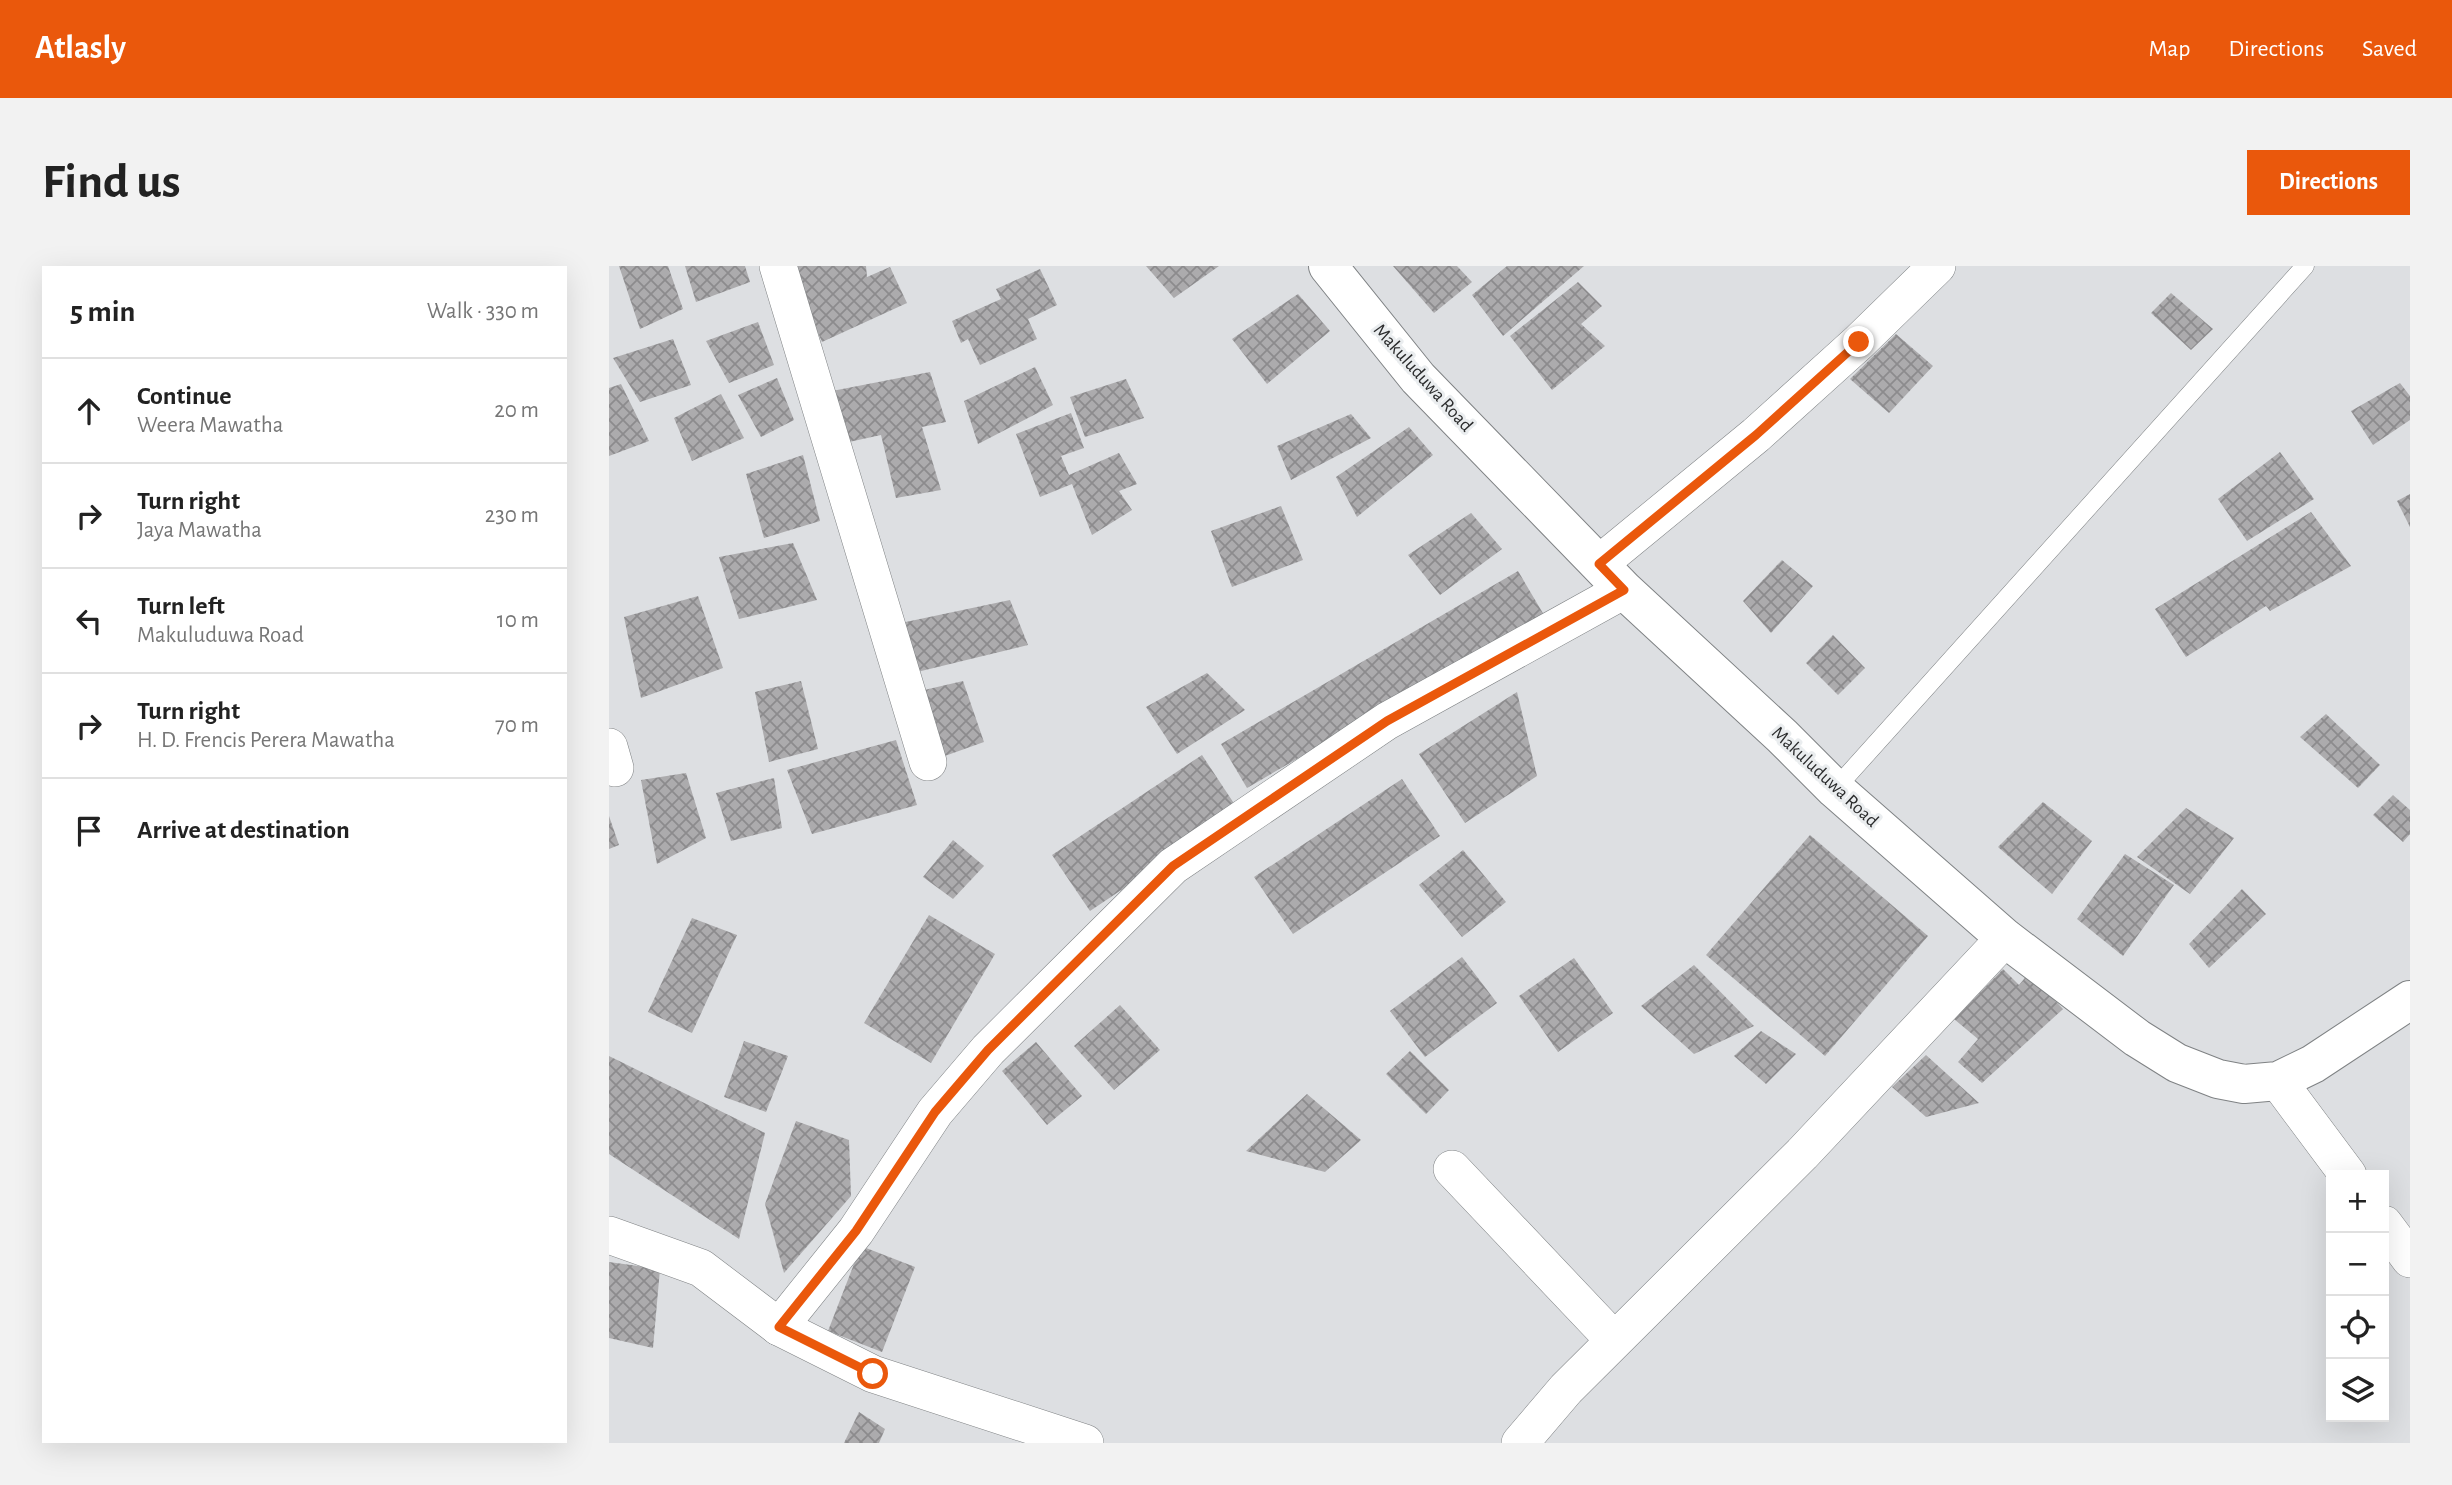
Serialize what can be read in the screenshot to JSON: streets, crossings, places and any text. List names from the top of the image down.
{
  "streets": {
    "street": ["Makuluduwa Road"]
  },
  "page": {
    "header": "Atlasly",
    "nav": ["Map", "Directions", "Saved"],
    "buttons": "Directions",
    "title": "Find us",
    "heading": ["5 min", "Walk · 330 m"],
    "list": [
      ["Continue", "Weera Mawatha", "20 m"],
      ["Turn right", "Jaya Mawatha", "230 m"],
      ["Turn left", "Makuluduwa Road", "10 m"],
      ["Turn right", "H. D. Frencis Perera Mawatha", "70 m"],
      "Arrive at destination"
    ],
    "map_buttons": ["+", "−"]
  }
}
